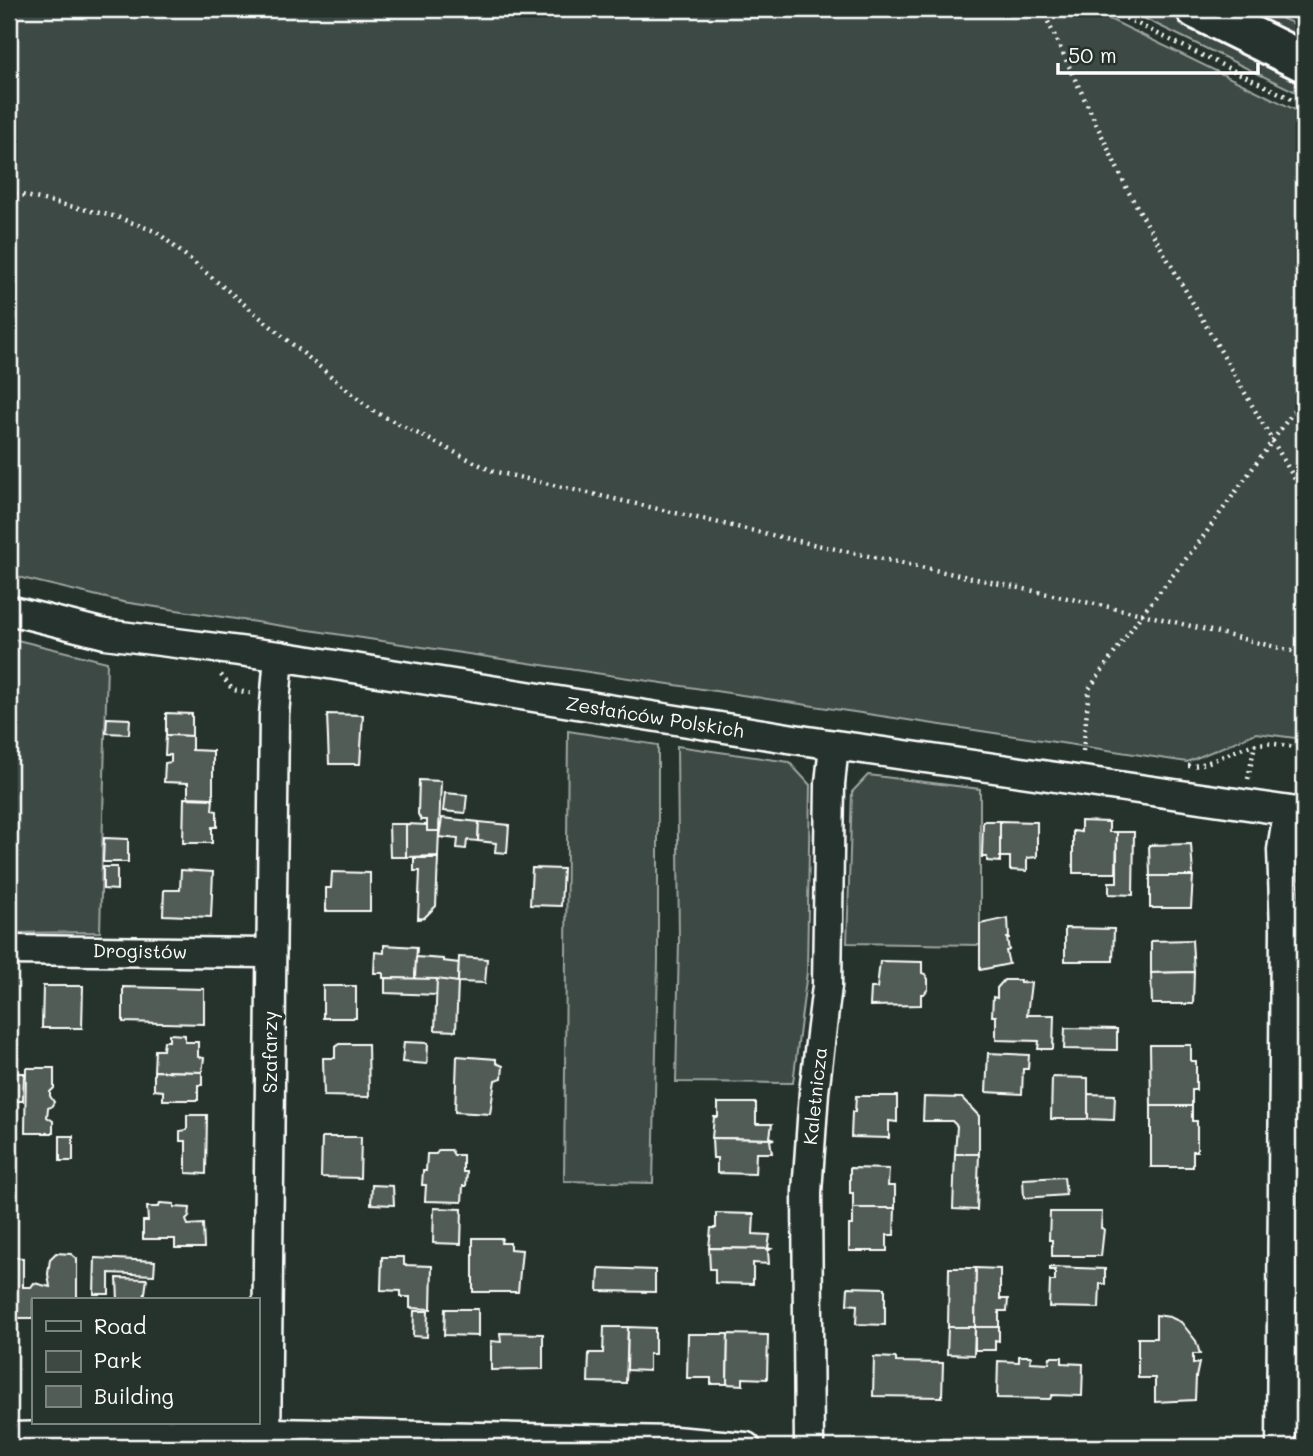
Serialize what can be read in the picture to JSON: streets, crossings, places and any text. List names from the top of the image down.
{
  "streets": {
    "street": [
      "Zesłańców Polskich",
      "Drogistów",
      "Szafarzy",
      "Kaletnicza"
    ]
  },
  "crossings": [
    ["Zesłańców Polskich", "Szafarzy"],
    ["Zesłańców Polskich", "Kaletnicza"],
    ["Drogistów", "Szafarzy"]
  ],
  "legend": ["Road", "Park", "Building"],
  "scale_bar": "50 m"
}
